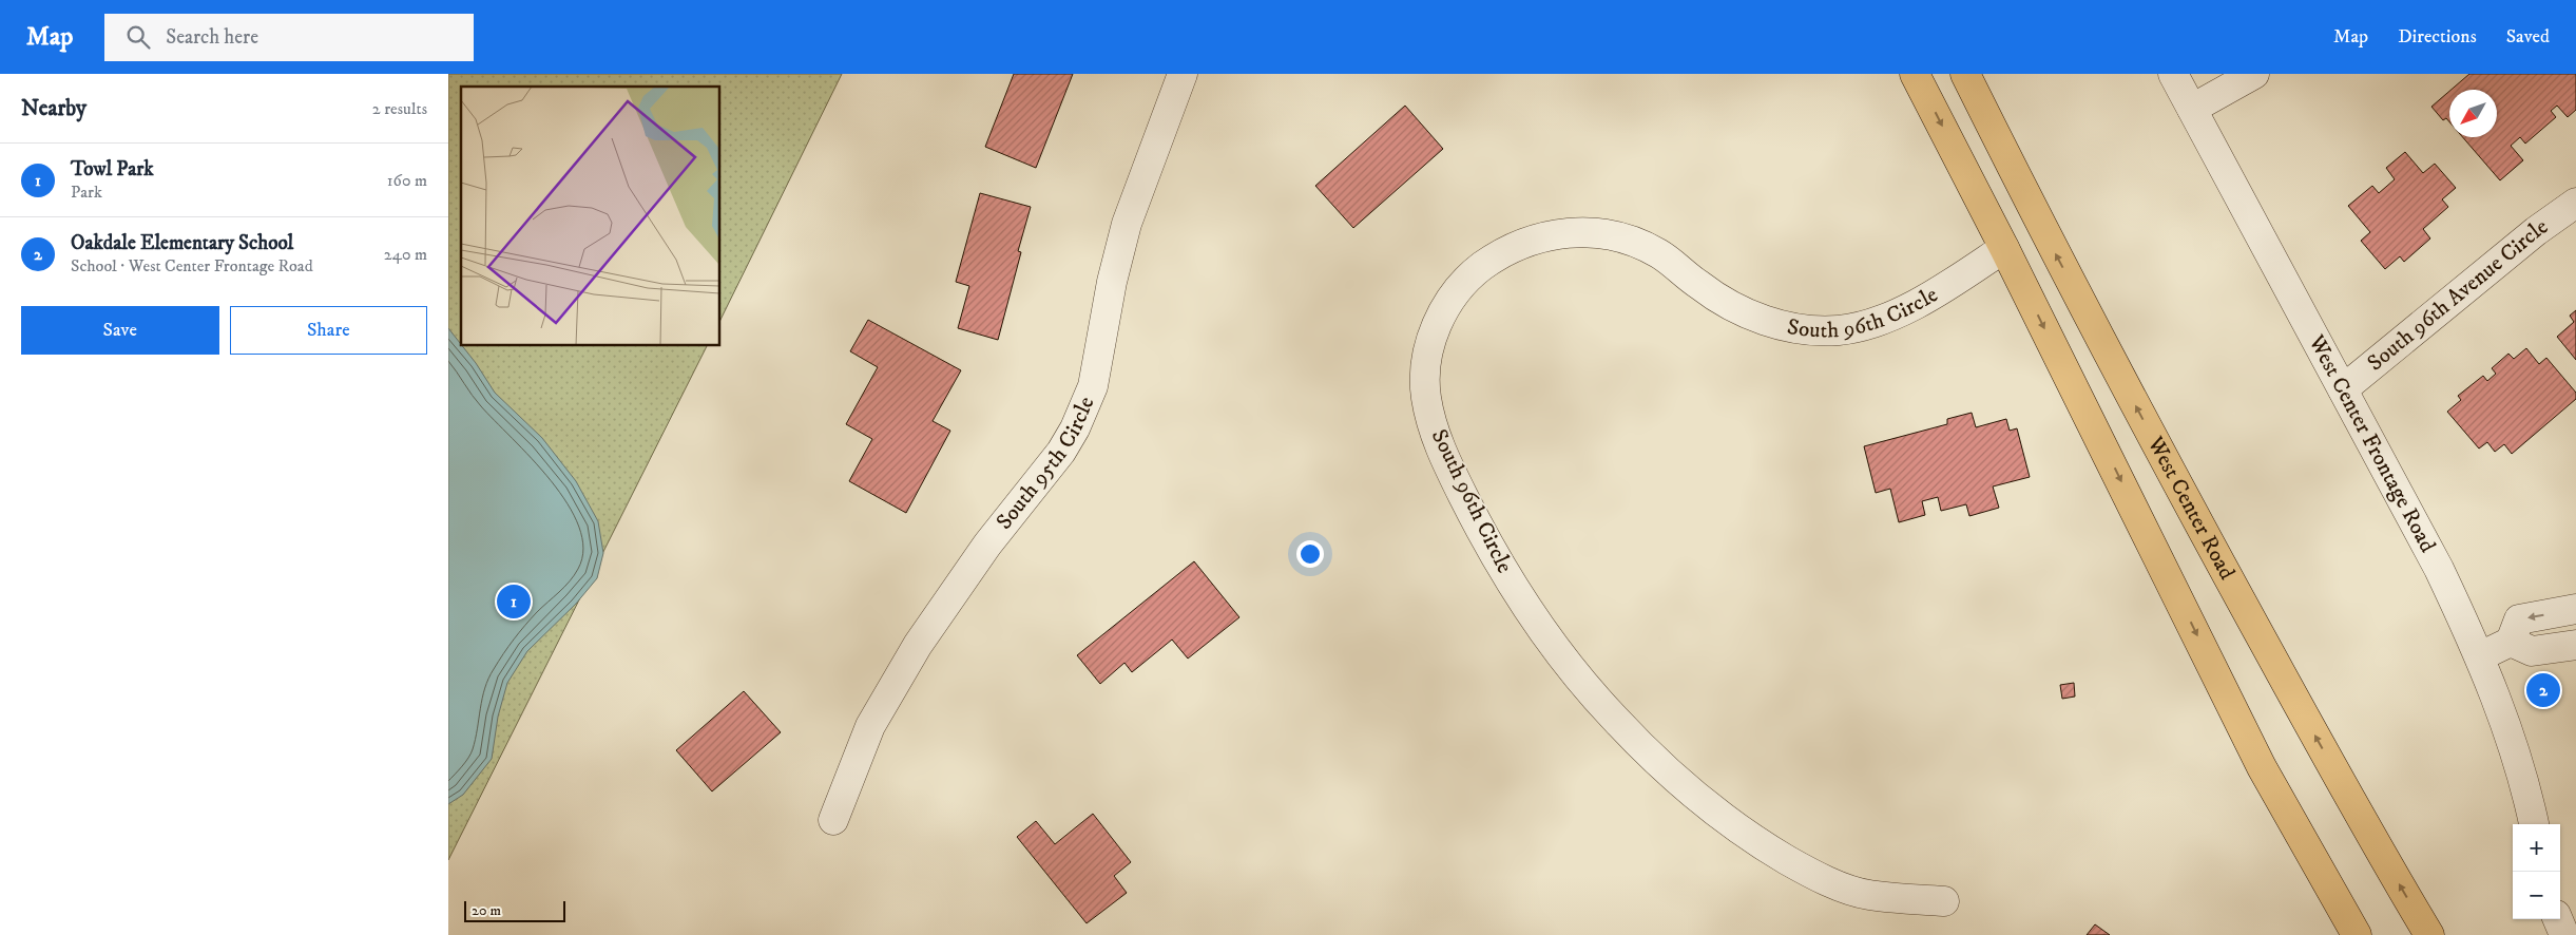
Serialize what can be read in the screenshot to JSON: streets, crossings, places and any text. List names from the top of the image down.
{
  "streets": {
    "main road": ["West Center Road"],
    "street": [
      "South 96th Avenue Circle",
      "South 96th Circle",
      "West Center Frontage Road",
      "South 95th Circle"
    ]
  },
  "crossings": [
    ["South 96th Avenue Circle", "West Center Frontage Road"]
  ],
  "scale_bar": "20 m",
  "north": "bottom left",
  "page": {
    "header": "Map",
    "search": "Search here",
    "nav": ["Map", "Directions", "Saved"],
    "heading": ["Nearby", "2 results"],
    "list": [
      {
        "mark": "1",
        "name": "Towl Park",
        "note": "Park",
        "value": "160 m"
      },
      {
        "mark": "2",
        "name": "Oakdale Elementary School",
        "note": "School · West Center Frontage Road",
        "value": "240 m"
      }
    ],
    "buttons": ["Save", "Share"],
    "pins": ["1", "2"],
    "map_buttons": ["+", "−"],
    "scale": "20 m"
  }
}
